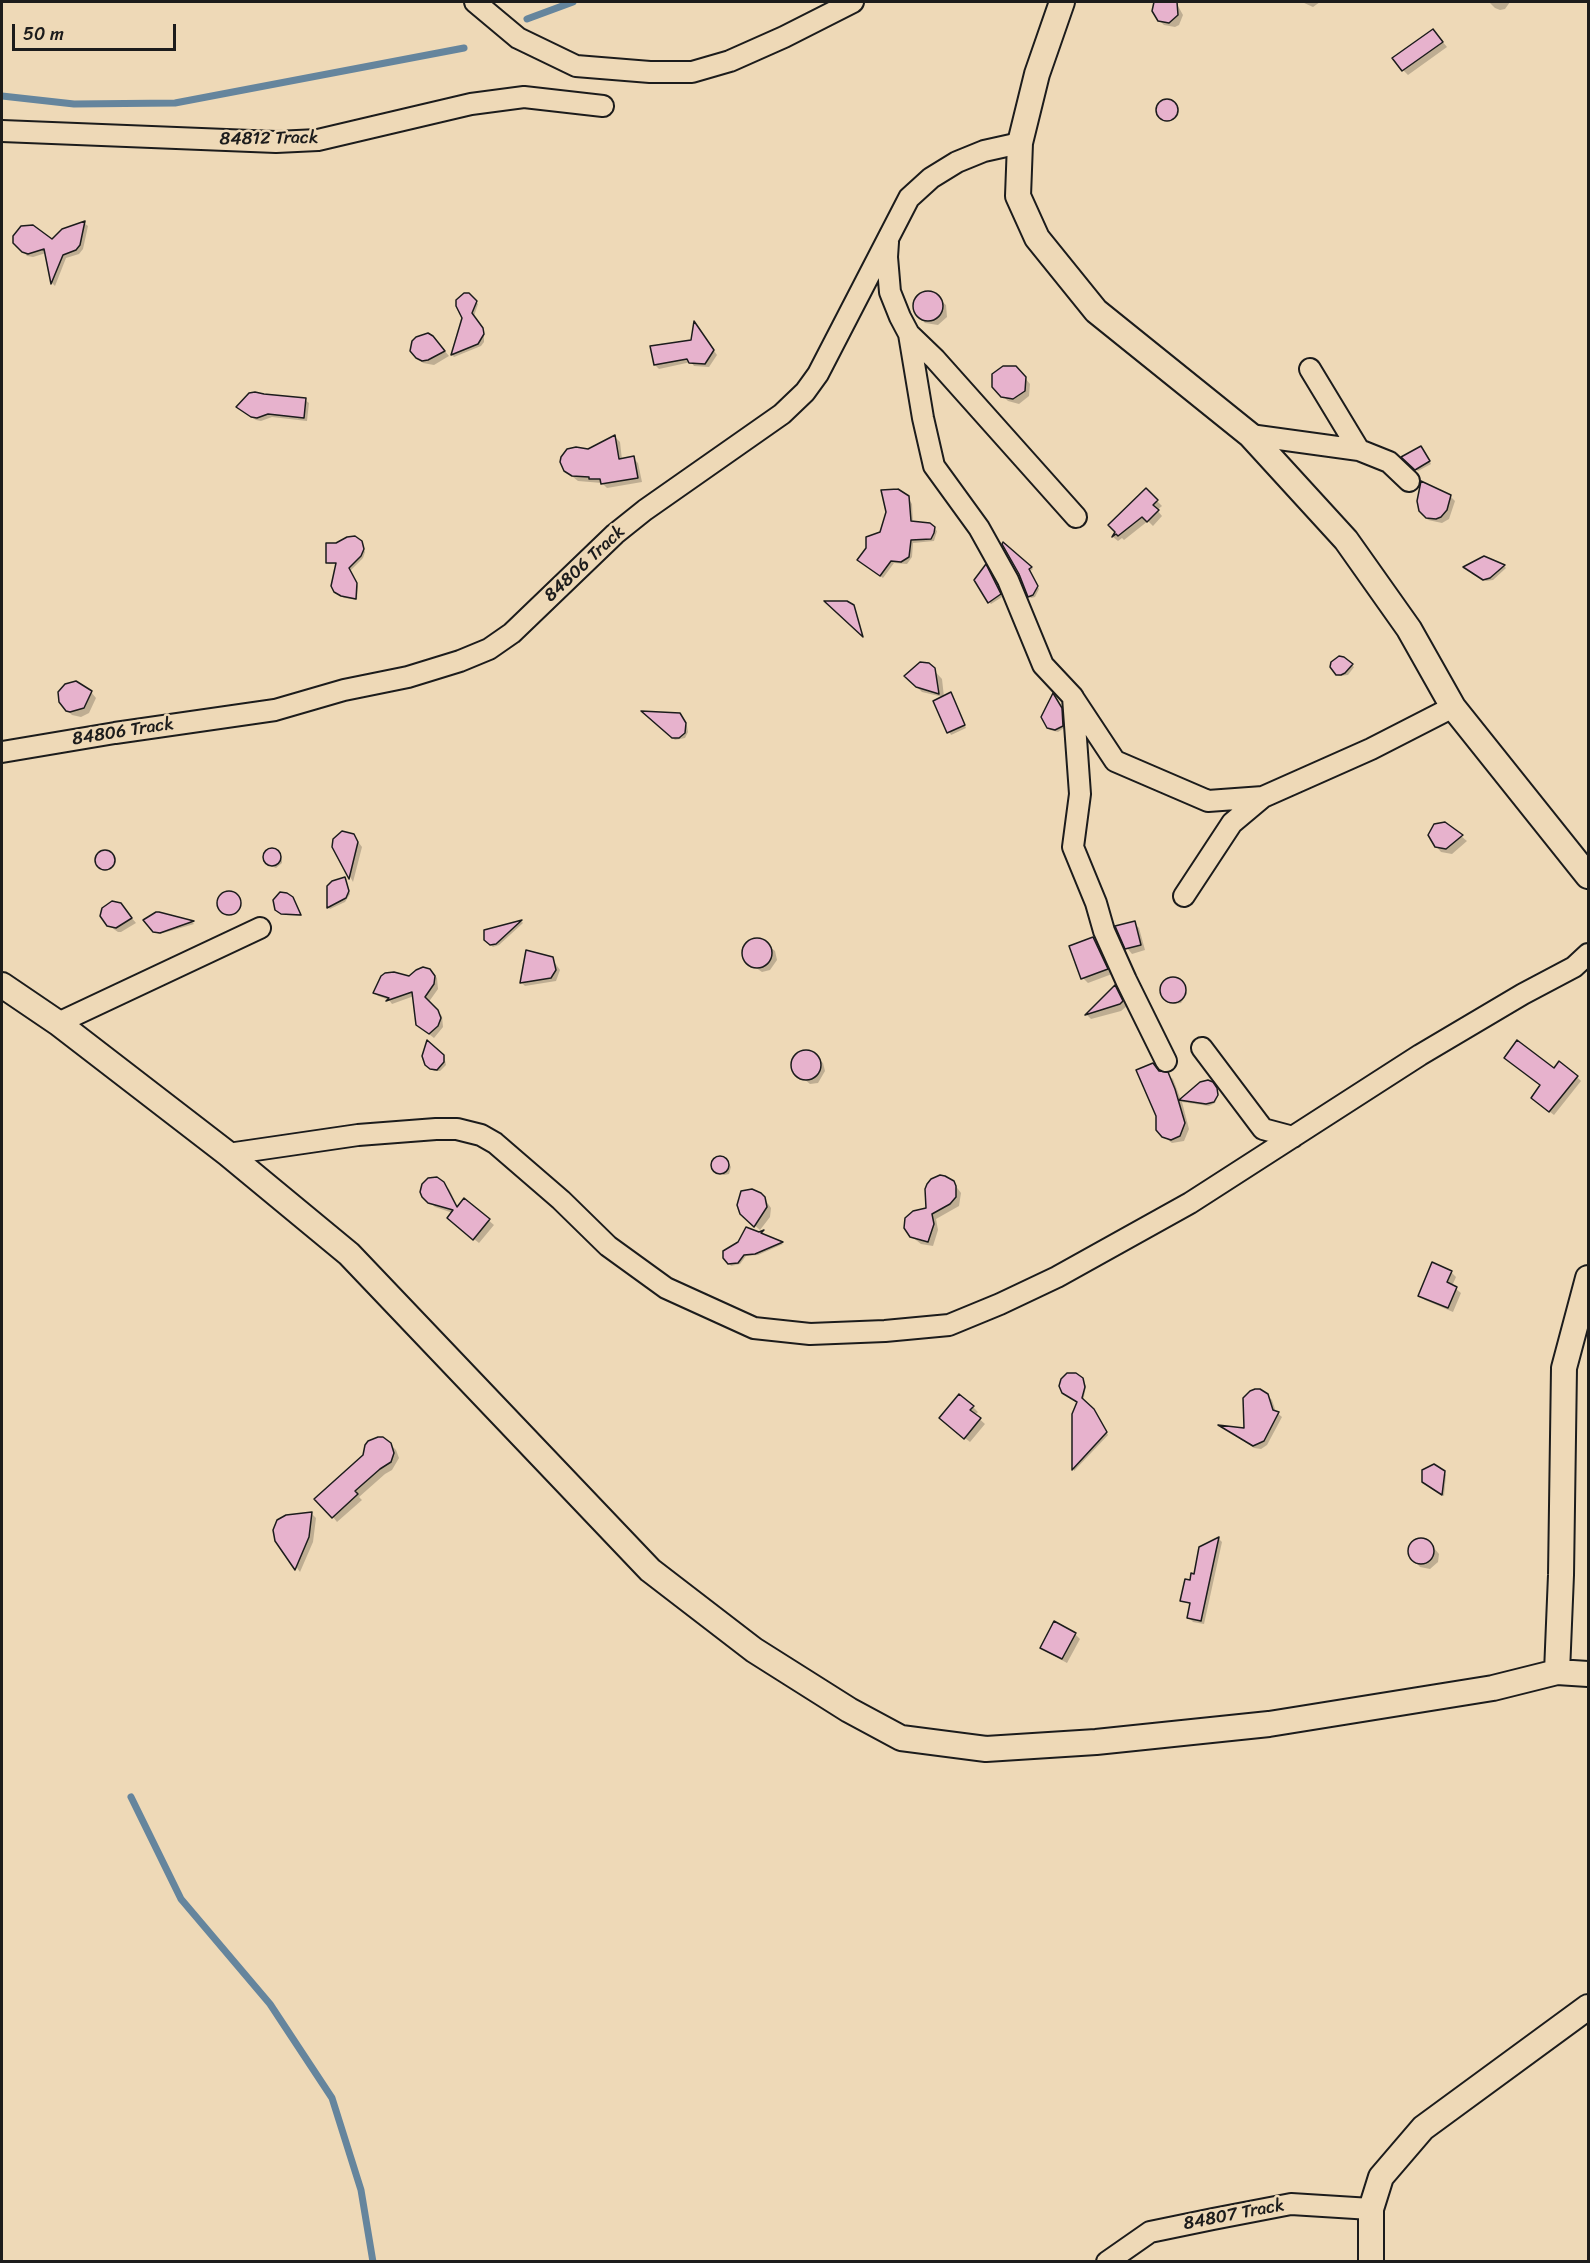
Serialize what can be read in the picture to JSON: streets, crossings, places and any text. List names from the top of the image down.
{
  "streets": {
    "street": ["84812 Track", "84806 Track", "84807 Track"]
  },
  "scale_bar": "50 m"
}
